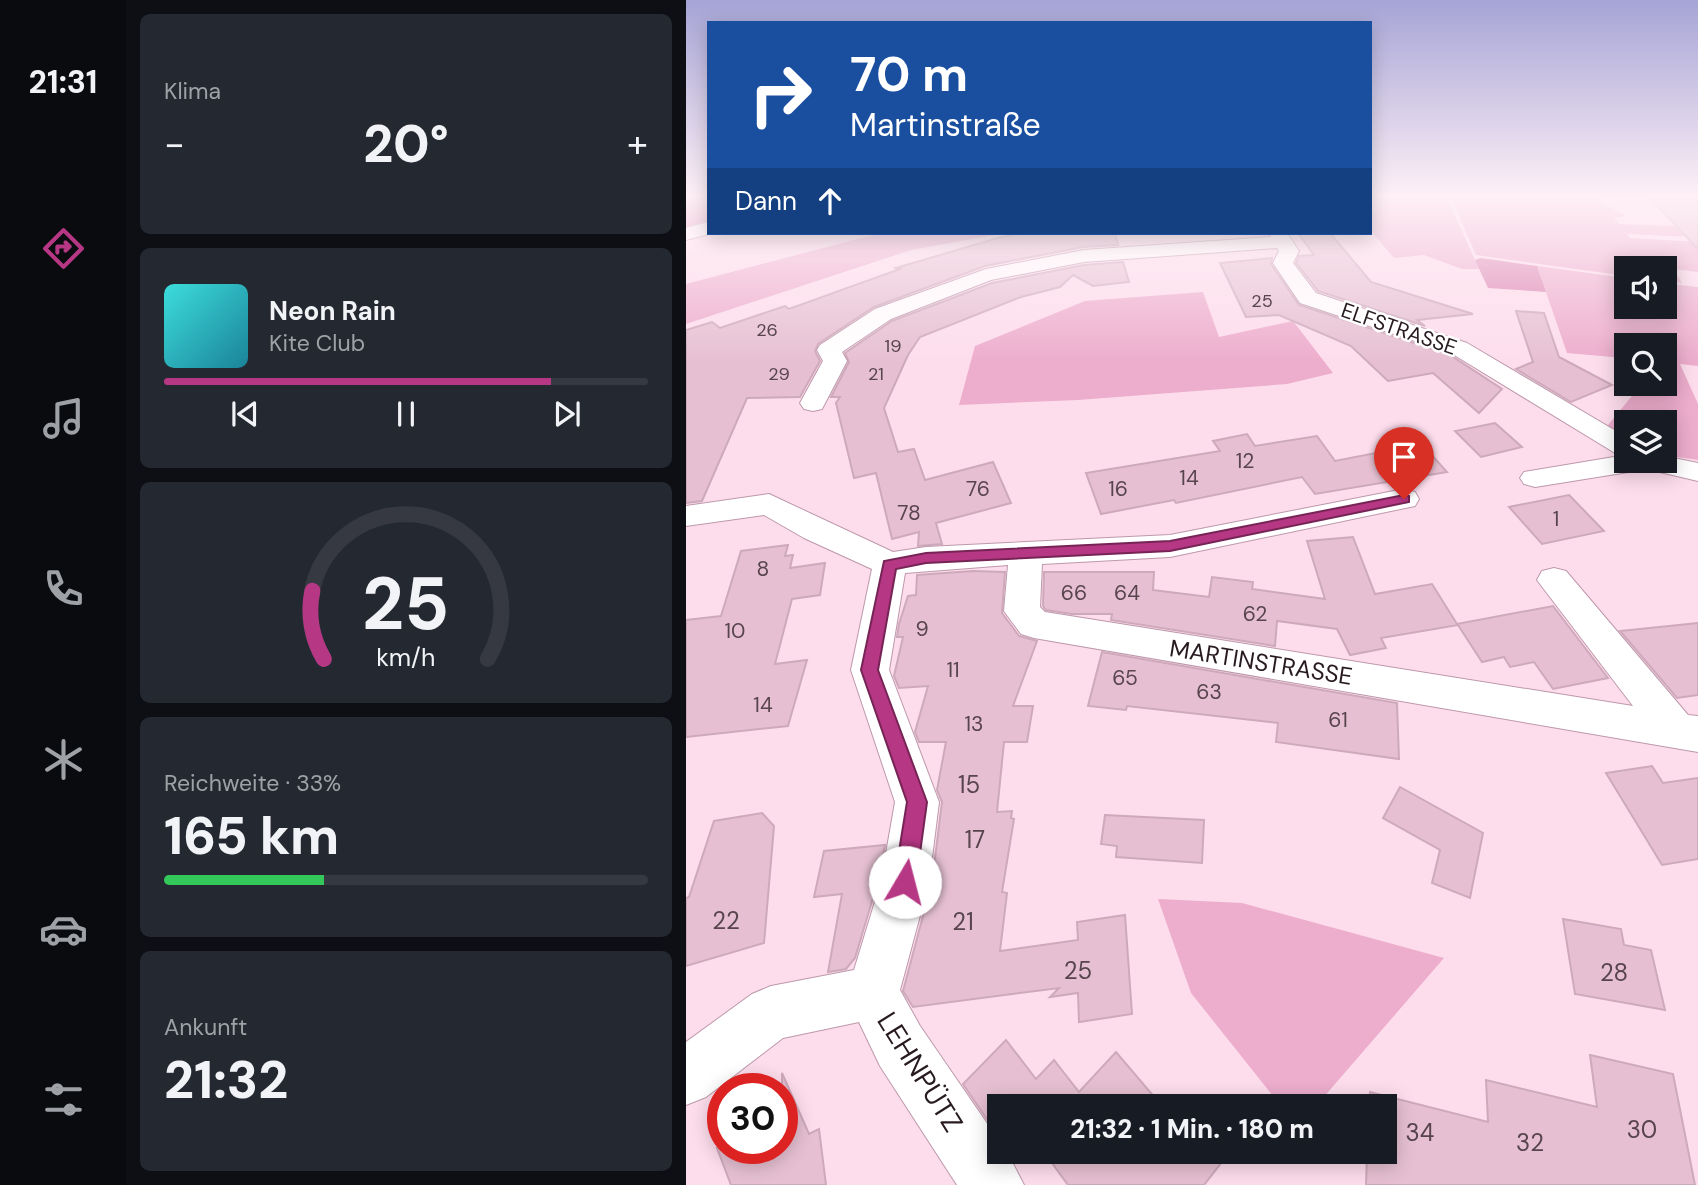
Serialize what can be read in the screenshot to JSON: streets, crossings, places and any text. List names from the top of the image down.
{
  "streets": {
    "street": ["ELFSTRASSE", "MARTINSTRASSE", "LEHNPÜTZ"]
  },
  "house_numbers": [
    "25",
    "26",
    "19",
    "29",
    "21",
    "12",
    "14",
    "76",
    "16",
    "78",
    "1",
    "8",
    "66",
    "64",
    "62",
    "9",
    "10",
    "11",
    "65",
    "63",
    "14",
    "61",
    "13",
    "15",
    "17",
    "22",
    "21",
    "25",
    "28",
    "30",
    "34",
    "32"
  ],
  "page": {
    "tabs": "21:31",
    "tile": [
      "Klima",
      ["Reichweite · 33%", "165 km"],
      ["Ankunft", "21:32"]
    ],
    "turn": ["70 m", "Martinstraße"],
    "heat": ["−", "20°", "+"],
    "then": "Dann",
    "song": ["Neon Rain", "Kite Club"],
    "limit": "30",
    "trip": "21:32 · 1 Min. · 180 m",
    "gauge": ["25", "km/h"]
  }
}
